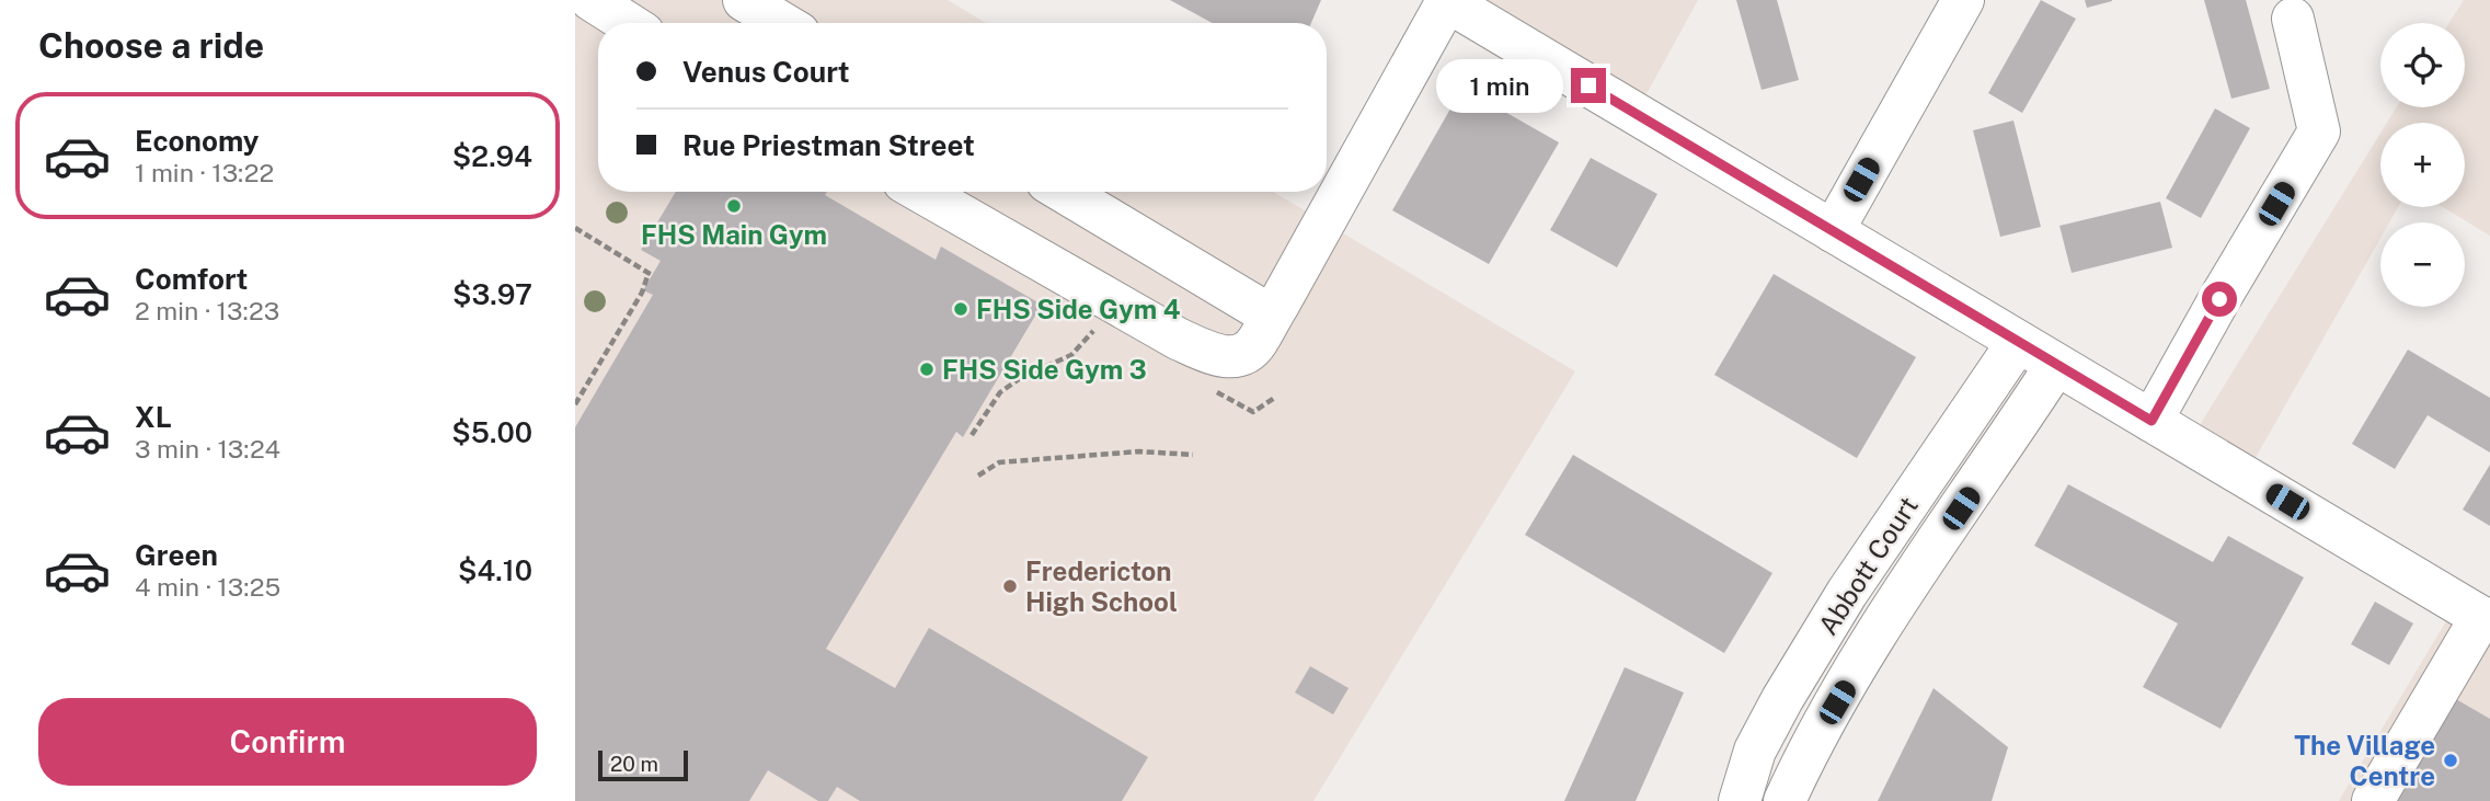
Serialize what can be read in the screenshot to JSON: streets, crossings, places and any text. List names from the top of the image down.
{
  "streets": {
    "street": ["Abbott Court"]
  },
  "places": [
    "FHS Main Gym",
    "FHS Side Gym 4",
    "FHS Side Gym 3",
    "Fredericton High School",
    "The Village Centre"
  ],
  "scale_bar": "20 m",
  "page": {
    "heading": "Choose a ride",
    "map_buttons": ["+", "−"],
    "banner": ["Venus Court", "Rue Priestman Street"],
    "bubble": "1 min",
    "list": [
      {
        "name": "Economy",
        "note": "1 min · 13:22",
        "value": "$2.94"
      },
      {
        "name": "Comfort",
        "note": "2 min · 13:23",
        "value": "$3.97"
      },
      {
        "name": "XL",
        "note": "3 min · 13:24",
        "value": "$5.00"
      },
      {
        "name": "Green",
        "note": "4 min · 13:25",
        "value": "$4.10"
      }
    ],
    "buttons": "Confirm",
    "scale": "20 m"
  }
}
